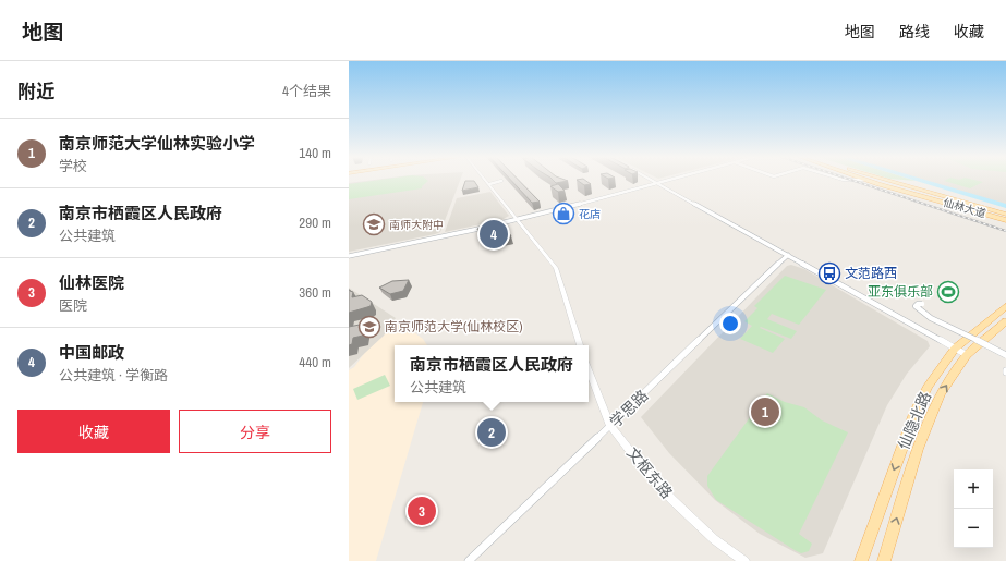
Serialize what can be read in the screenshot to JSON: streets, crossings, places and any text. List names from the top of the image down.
{
  "streets": {
    "main road": ["仙林大道", "仙隐北路"],
    "street": ["学思路", "文枢东路"]
  },
  "crossings": [
    ["学思路", "文枢东路"]
  ],
  "places": {
    "shop": ["花店"],
    "school or university": ["南师大附中", "南京师范大学(仙林校区)"],
    "bus stop": ["文范路西"],
    "sports": ["亚东俱乐部"]
  },
  "page": {
    "header": "地图",
    "nav": ["地图", "路线", "收藏"],
    "heading": ["附近", "4个结果"],
    "list": [
      {
        "mark": "1",
        "name": "南京师范大学仙林实验小学",
        "note": "学校",
        "value": "140 m"
      },
      {
        "mark": "2",
        "name": "南京市栖霞区人民政府",
        "note": "公共建筑",
        "value": "290 m"
      },
      {
        "mark": "3",
        "name": "仙林医院",
        "note": "医院",
        "value": "360 m"
      },
      {
        "mark": "4",
        "name": "中国邮政",
        "note": "公共建筑 · 学衡路",
        "value": "440 m"
      }
    ],
    "pins": [
      "4",
      "1",
      "2",
      "3"
    ],
    "popup": ["南京市栖霞区人民政府", "公共建筑"],
    "buttons": ["收藏", "分享"],
    "map_buttons": ["+", "−"]
  }
}
